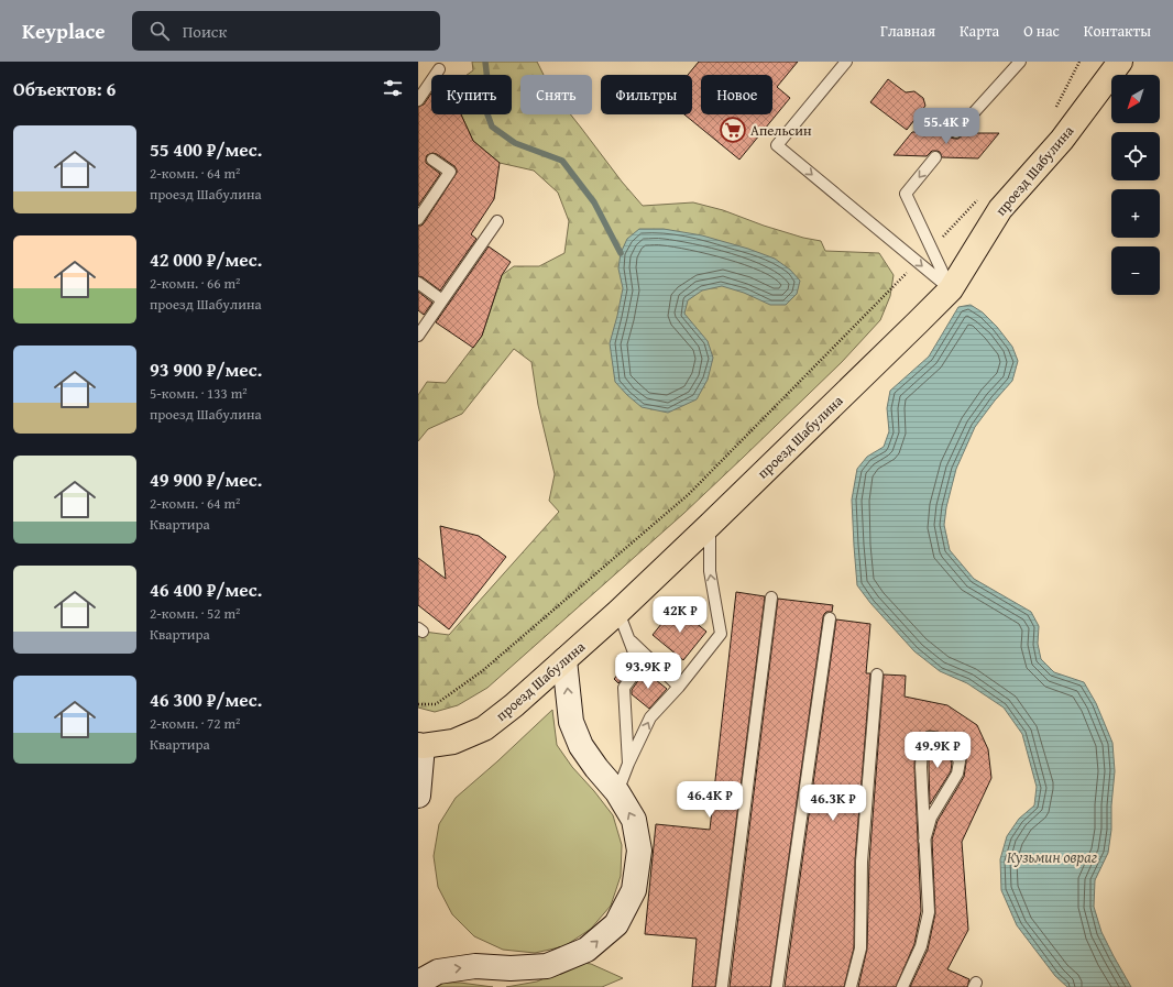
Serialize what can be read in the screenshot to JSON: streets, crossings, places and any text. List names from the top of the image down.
{
  "streets": {
    "main road": ["проезд Шабулина"]
  },
  "water": ["Кузьмин овраг"],
  "places": {
    "supermarket": ["Апельсин"]
  },
  "north": "bottom left",
  "page": {
    "header": "Keyplace",
    "search": "Поиск",
    "nav": [
      "Главная",
      "Карта",
      "О нас",
      "Контакты"
    ],
    "heading": "Объектов: 6",
    "map_buttons": ["+", "−"],
    "chip": [
      "Купить",
      "Снять",
      "Фильтры",
      "Новое"
    ],
    "price": [
      "55.4K ₽",
      "42K ₽",
      "93.9K ₽",
      "49.9K ₽",
      "46.4K ₽",
      "46.3K ₽"
    ],
    "list": [
      {
        "name": "55 400 ₽/мес.",
        "note": "2-комн. · 64 m² · проезд Шабулина"
      },
      {
        "name": "42 000 ₽/мес.",
        "note": "2-комн. · 66 m² · проезд Шабулина"
      },
      {
        "name": "93 900 ₽/мес.",
        "note": "5-комн. · 133 m² · проезд Шабулина"
      },
      {
        "name": "49 900 ₽/мес.",
        "note": "2-комн. · 64 m² · Квартира"
      },
      {
        "name": "46 400 ₽/мес.",
        "note": "2-комн. · 52 m² · Квартира"
      },
      {
        "name": "46 300 ₽/мес.",
        "note": "2-комн. · 72 m² · Квартира"
      }
    ]
  }
}
